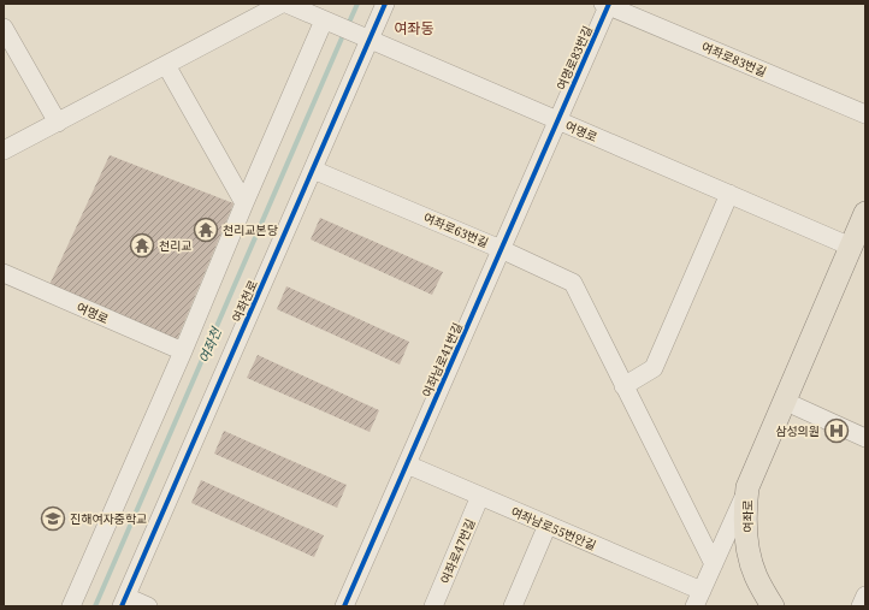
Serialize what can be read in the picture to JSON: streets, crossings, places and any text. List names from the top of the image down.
{
  "streets": {
    "main road": ["여좌로"],
    "street": [
      "여명로83번길",
      "여좌로83번길",
      "여명로",
      "여좌로63번길",
      "여좌천로",
      "여좌남로41번길",
      "여좌남로55번안길",
      "여좌로47번길"
    ]
  },
  "crossings": [
    ["여명로83번길", "여좌로83번길"],
    ["여명로83번길", "여명로"],
    ["여명로83번길", "여좌남로41번길"],
    ["여명로", "여좌천로"],
    ["여명로", "여좌남로41번길"],
    ["여명로", "여좌로"],
    ["여좌로63번길", "여좌천로"],
    ["여좌로63번길", "여좌남로41번길"],
    ["여좌남로41번길", "여좌남로55번안길"],
    ["여좌남로55번안길", "여좌로47번길"]
  ],
  "districts": ["여좌동"],
  "water": ["여좌천"],
  "places": {
    "temple": ["천리교본당", "천리교"],
    "hospital": ["삼성의원"],
    "school or university": ["진해여자중학교"]
  }
}
